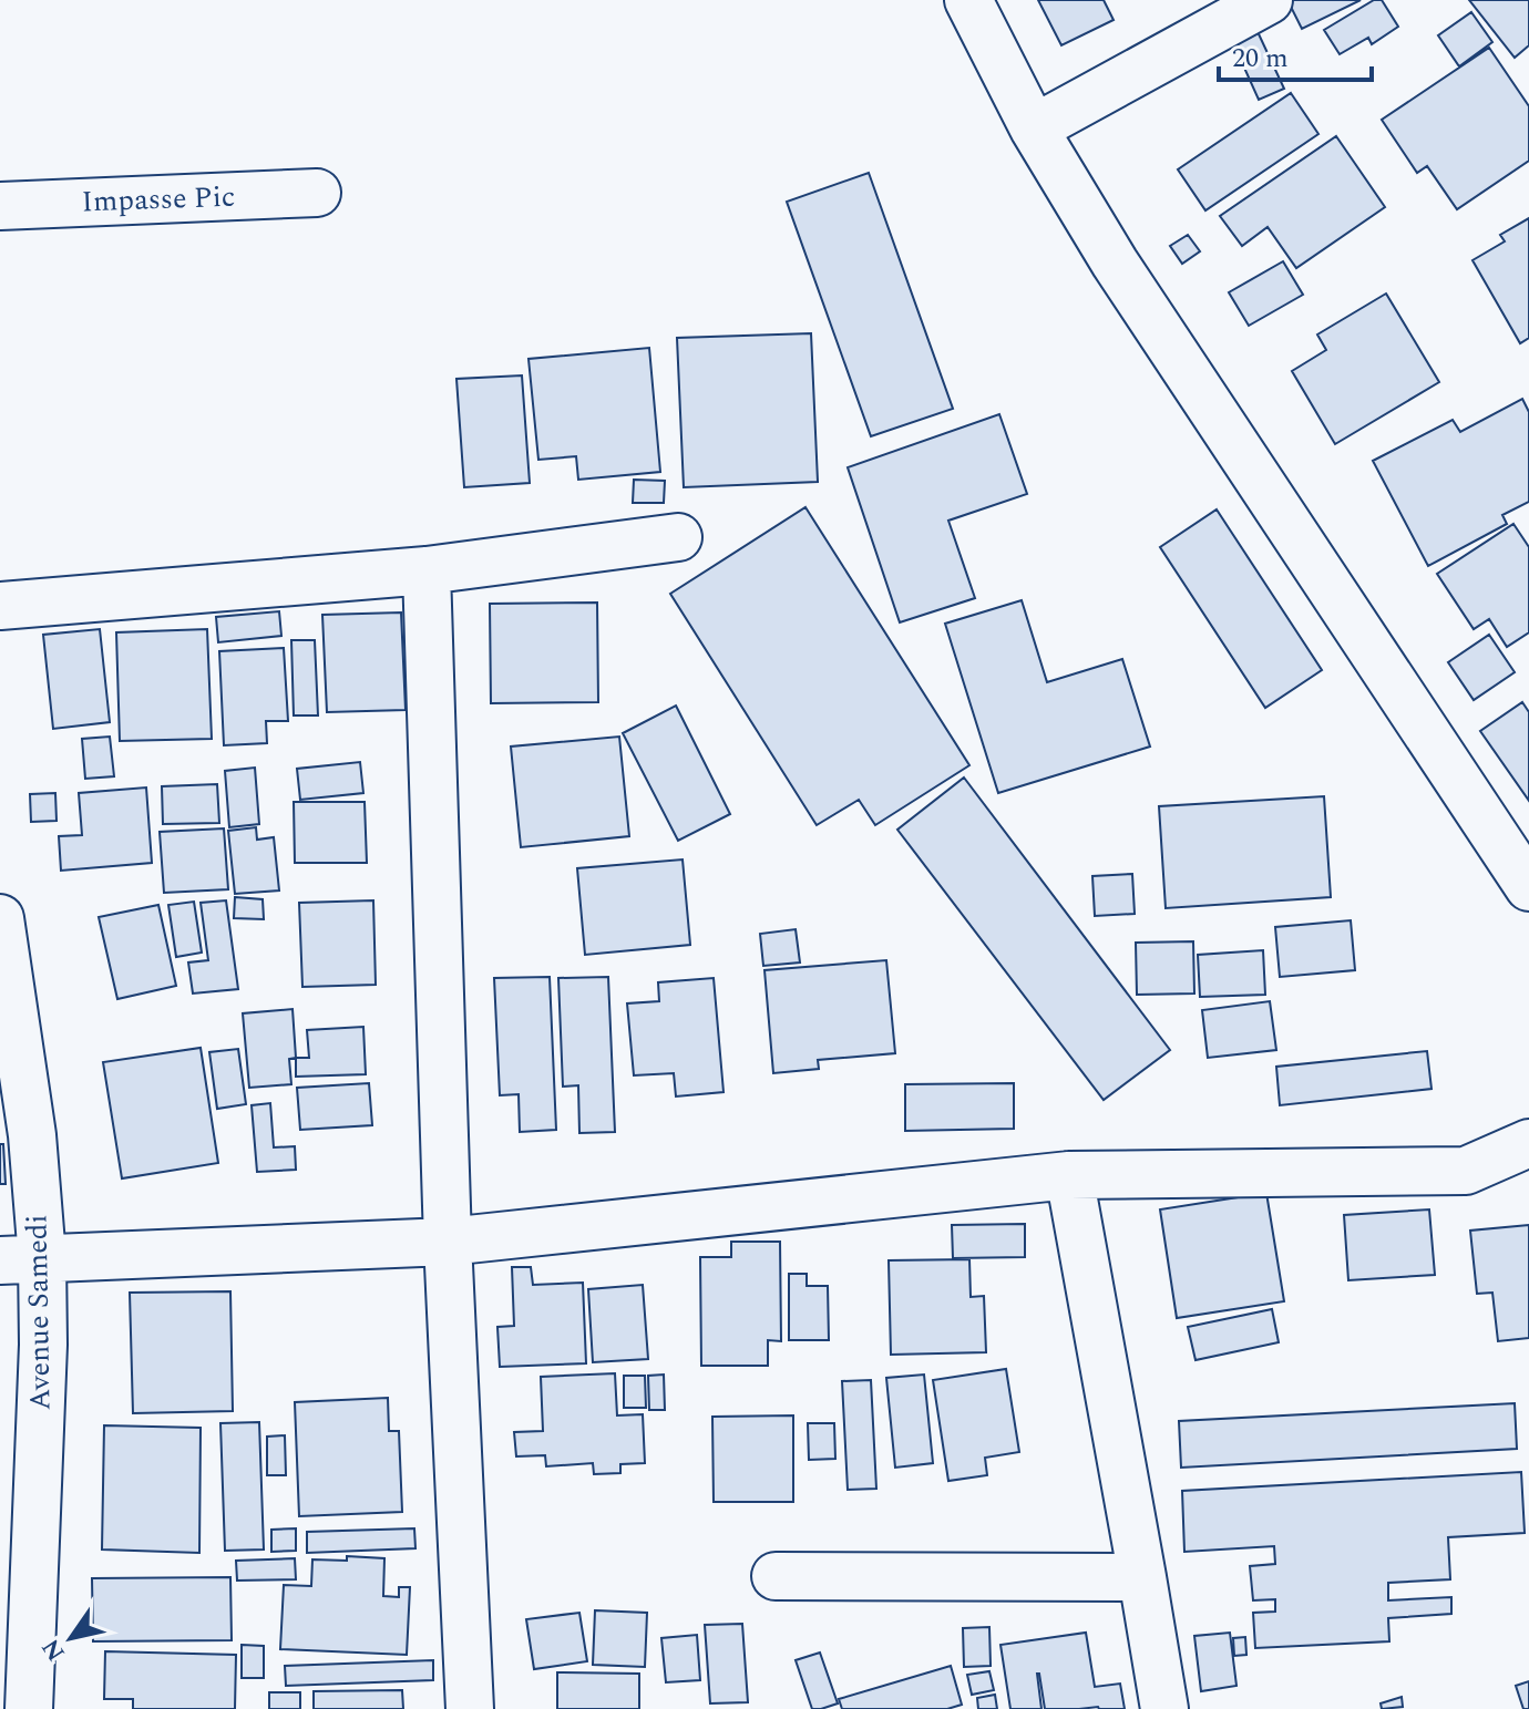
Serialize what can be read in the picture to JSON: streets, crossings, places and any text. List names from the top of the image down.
{
  "streets": {
    "street": ["Impasse Pic", "Avenue Samedi"]
  },
  "scale_bar": "20 m",
  "north": "bottom left"
}
